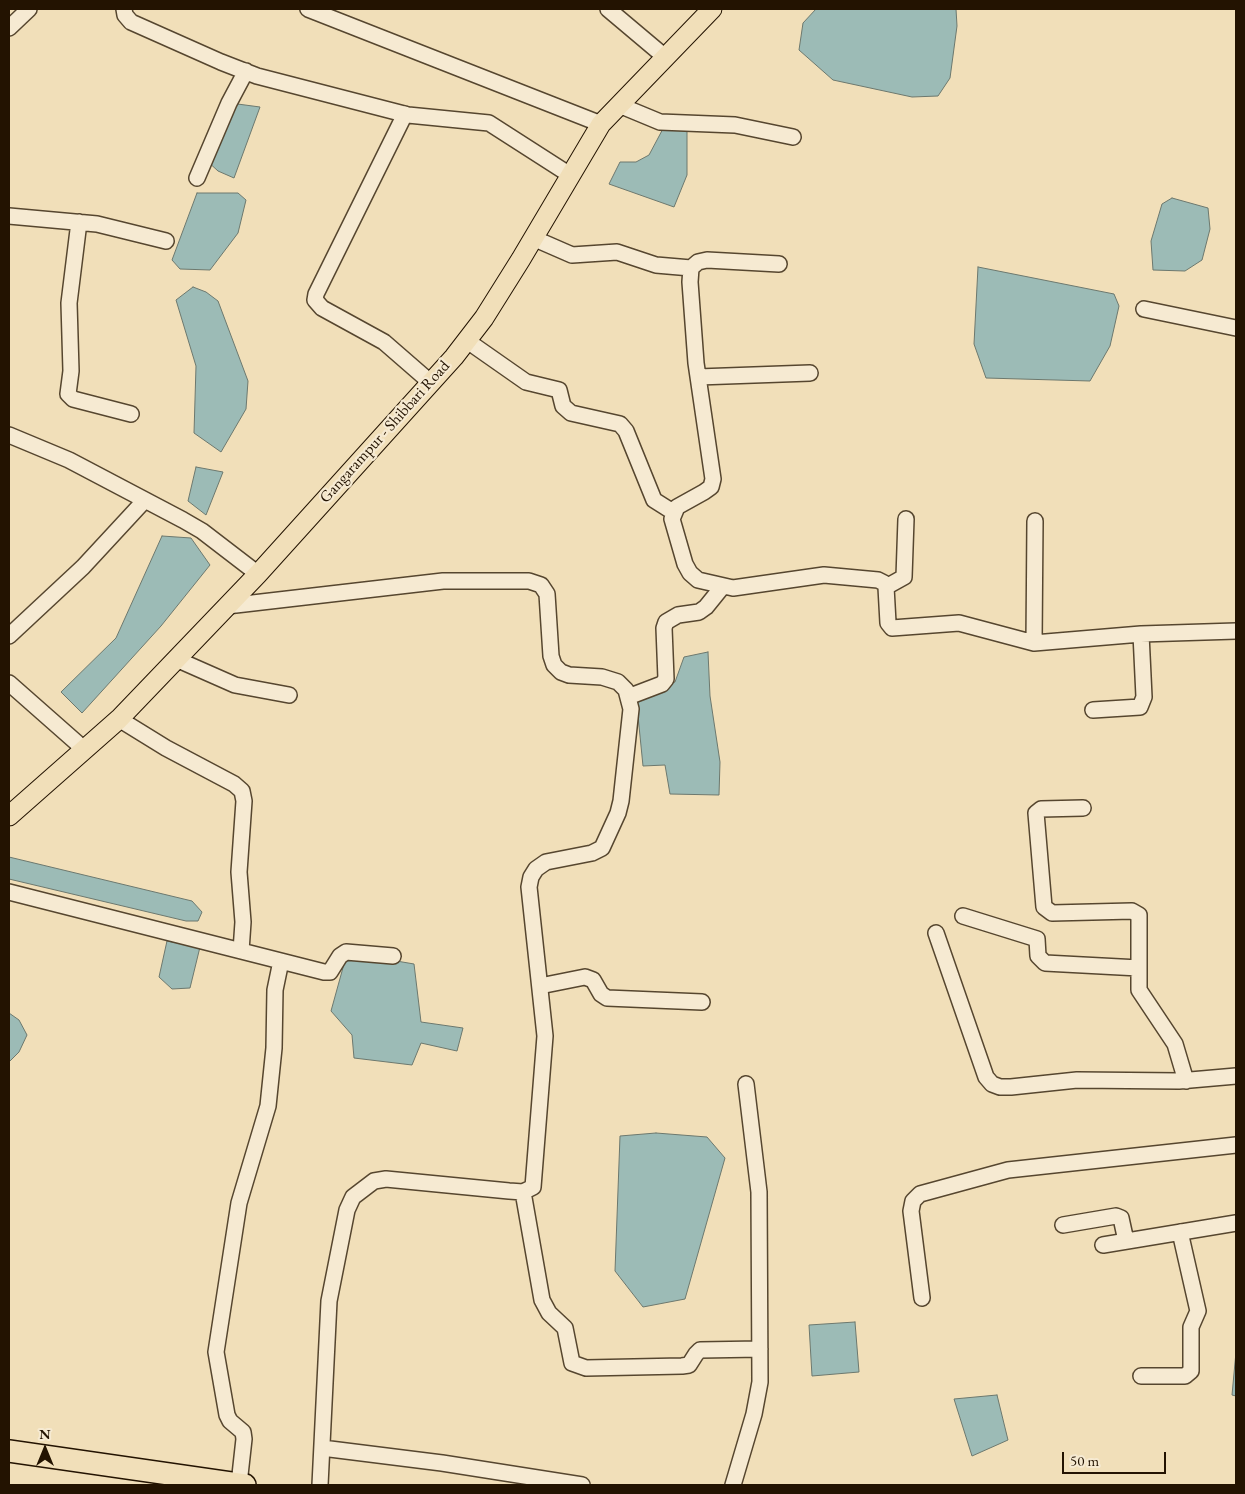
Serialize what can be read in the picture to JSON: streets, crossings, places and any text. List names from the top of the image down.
{
  "streets": {
    "main road": ["Gangarampur - Shibbari Road"]
  },
  "scale_bar": "50 m",
  "north": "top"
}
